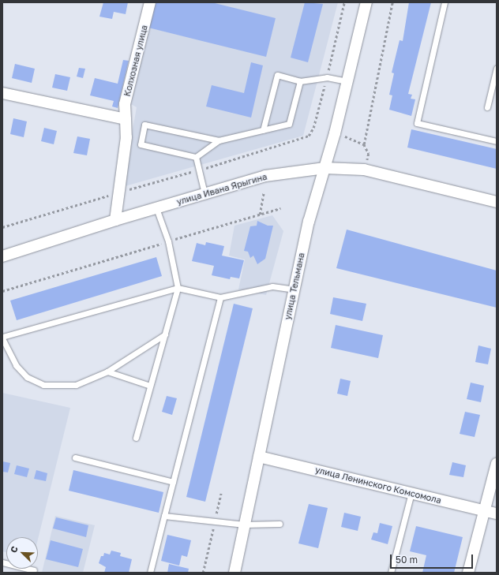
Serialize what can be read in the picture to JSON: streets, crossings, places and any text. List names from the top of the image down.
{
  "streets": {
    "street": [
      "Колхозная улица",
      "улица Ивана Ярыгина",
      "улица Тельмана",
      "улица Ленинского Комсомола"
    ]
  },
  "crossings": [
    ["улица Ивана Ярыгина", "улица Тельмана"],
    ["улица Тельмана", "улица Ленинского Комсомола"]
  ],
  "scale_bar": "50 m",
  "north": "top left"
}
